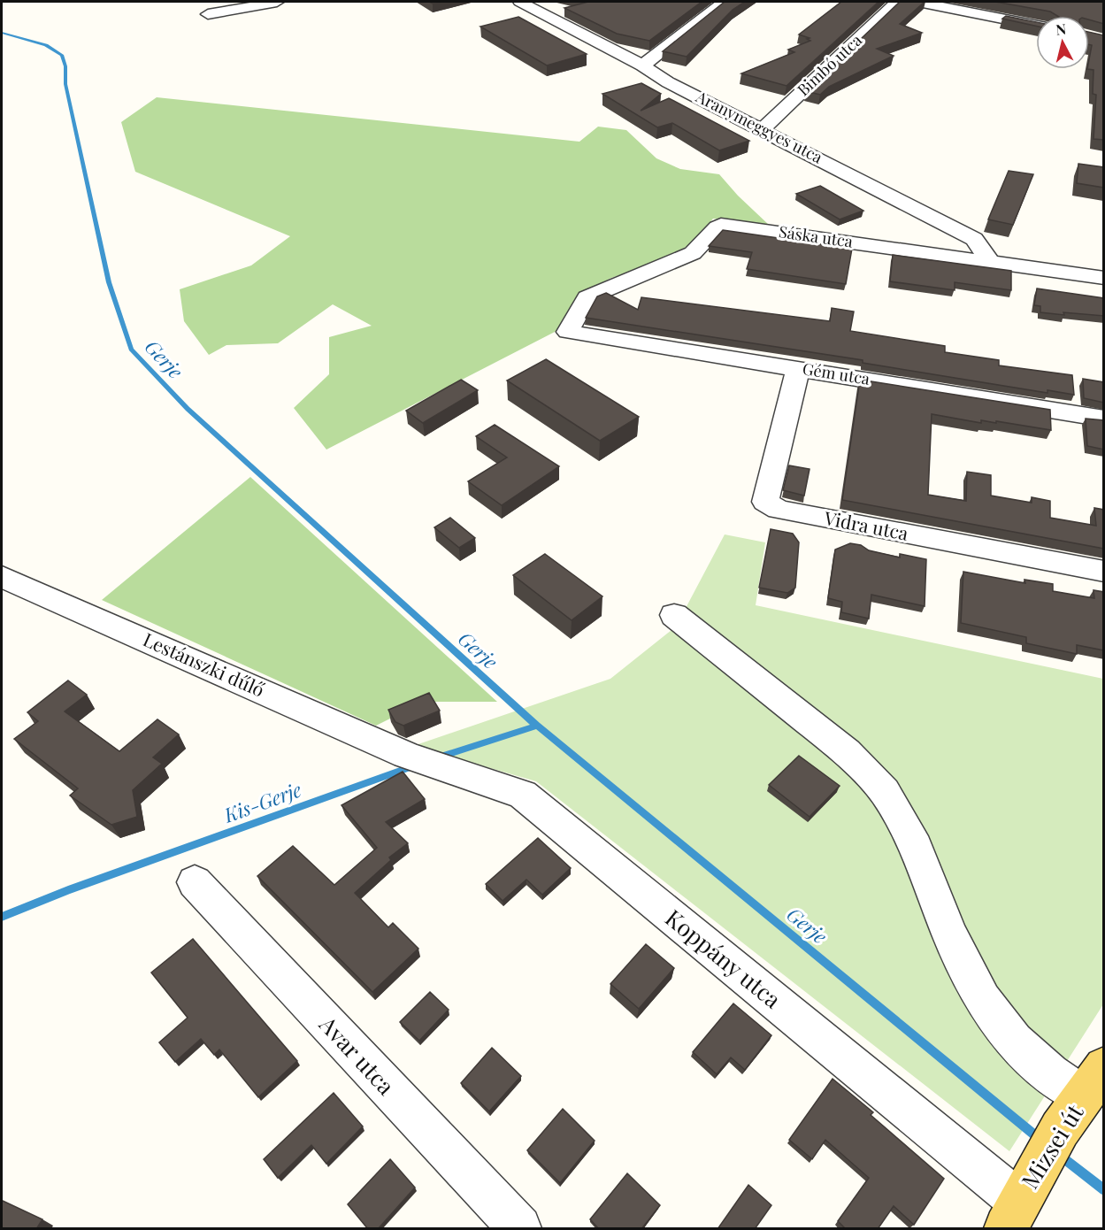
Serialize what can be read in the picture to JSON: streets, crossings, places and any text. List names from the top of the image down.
{
  "streets": {
    "main road": ["Mizsei út"],
    "street": [
      "Bimbó utca",
      "Aranymeggyes utca",
      "Sáska utca",
      "Gém utca",
      "Vidra utca",
      "Lestánszki dűlő",
      "Koppány utca",
      "Avar utca"
    ]
  },
  "crossings": [
    ["Bimbó utca", "Aranymeggyes utca"],
    ["Aranymeggyes utca", "Sáska utca"],
    ["Sáska utca", "Gém utca"],
    ["Gém utca", "Vidra utca"],
    ["Lestánszki dűlő", "Koppány utca"],
    ["Koppány utca", "Mizsei út"]
  ],
  "water": ["Gerje", "Kis-Gerje"],
  "north": "top"
}
